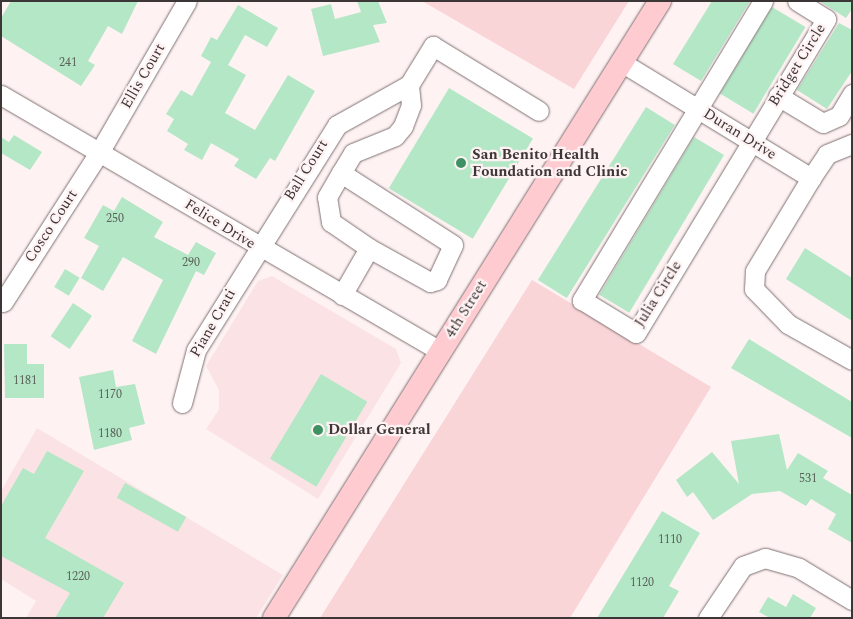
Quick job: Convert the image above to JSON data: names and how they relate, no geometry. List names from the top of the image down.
{
  "streets": {
    "main road": ["4th Street"],
    "street": [
      "Bridget Circle",
      "Ellis Court",
      "Duran Drive",
      "Ball Court",
      "Felice Drive",
      "Cosco Court",
      "Julia Circle",
      "Piane Crati"
    ]
  },
  "crossings": [
    ["Bridget Circle", "Duran Drive"],
    ["Bridget Circle", "Julia Circle"],
    ["Ellis Court", "Felice Drive"],
    ["Ellis Court", "Cosco Court"],
    ["Duran Drive", "Julia Circle"],
    ["Duran Drive", "4th Street"],
    ["Ball Court", "Felice Drive"],
    ["Ball Court", "Piane Crati"],
    ["Felice Drive", "Cosco Court"],
    ["Felice Drive", "4th Street"],
    ["Felice Drive", "Piane Crati"]
  ],
  "places": ["San Benito Health Foundation and Clinic", "Dollar General"],
  "house_numbers": [
    "241",
    "250",
    "290",
    "1181",
    "1170",
    "1180",
    "531",
    "1110",
    "1220",
    "1120"
  ]
}
